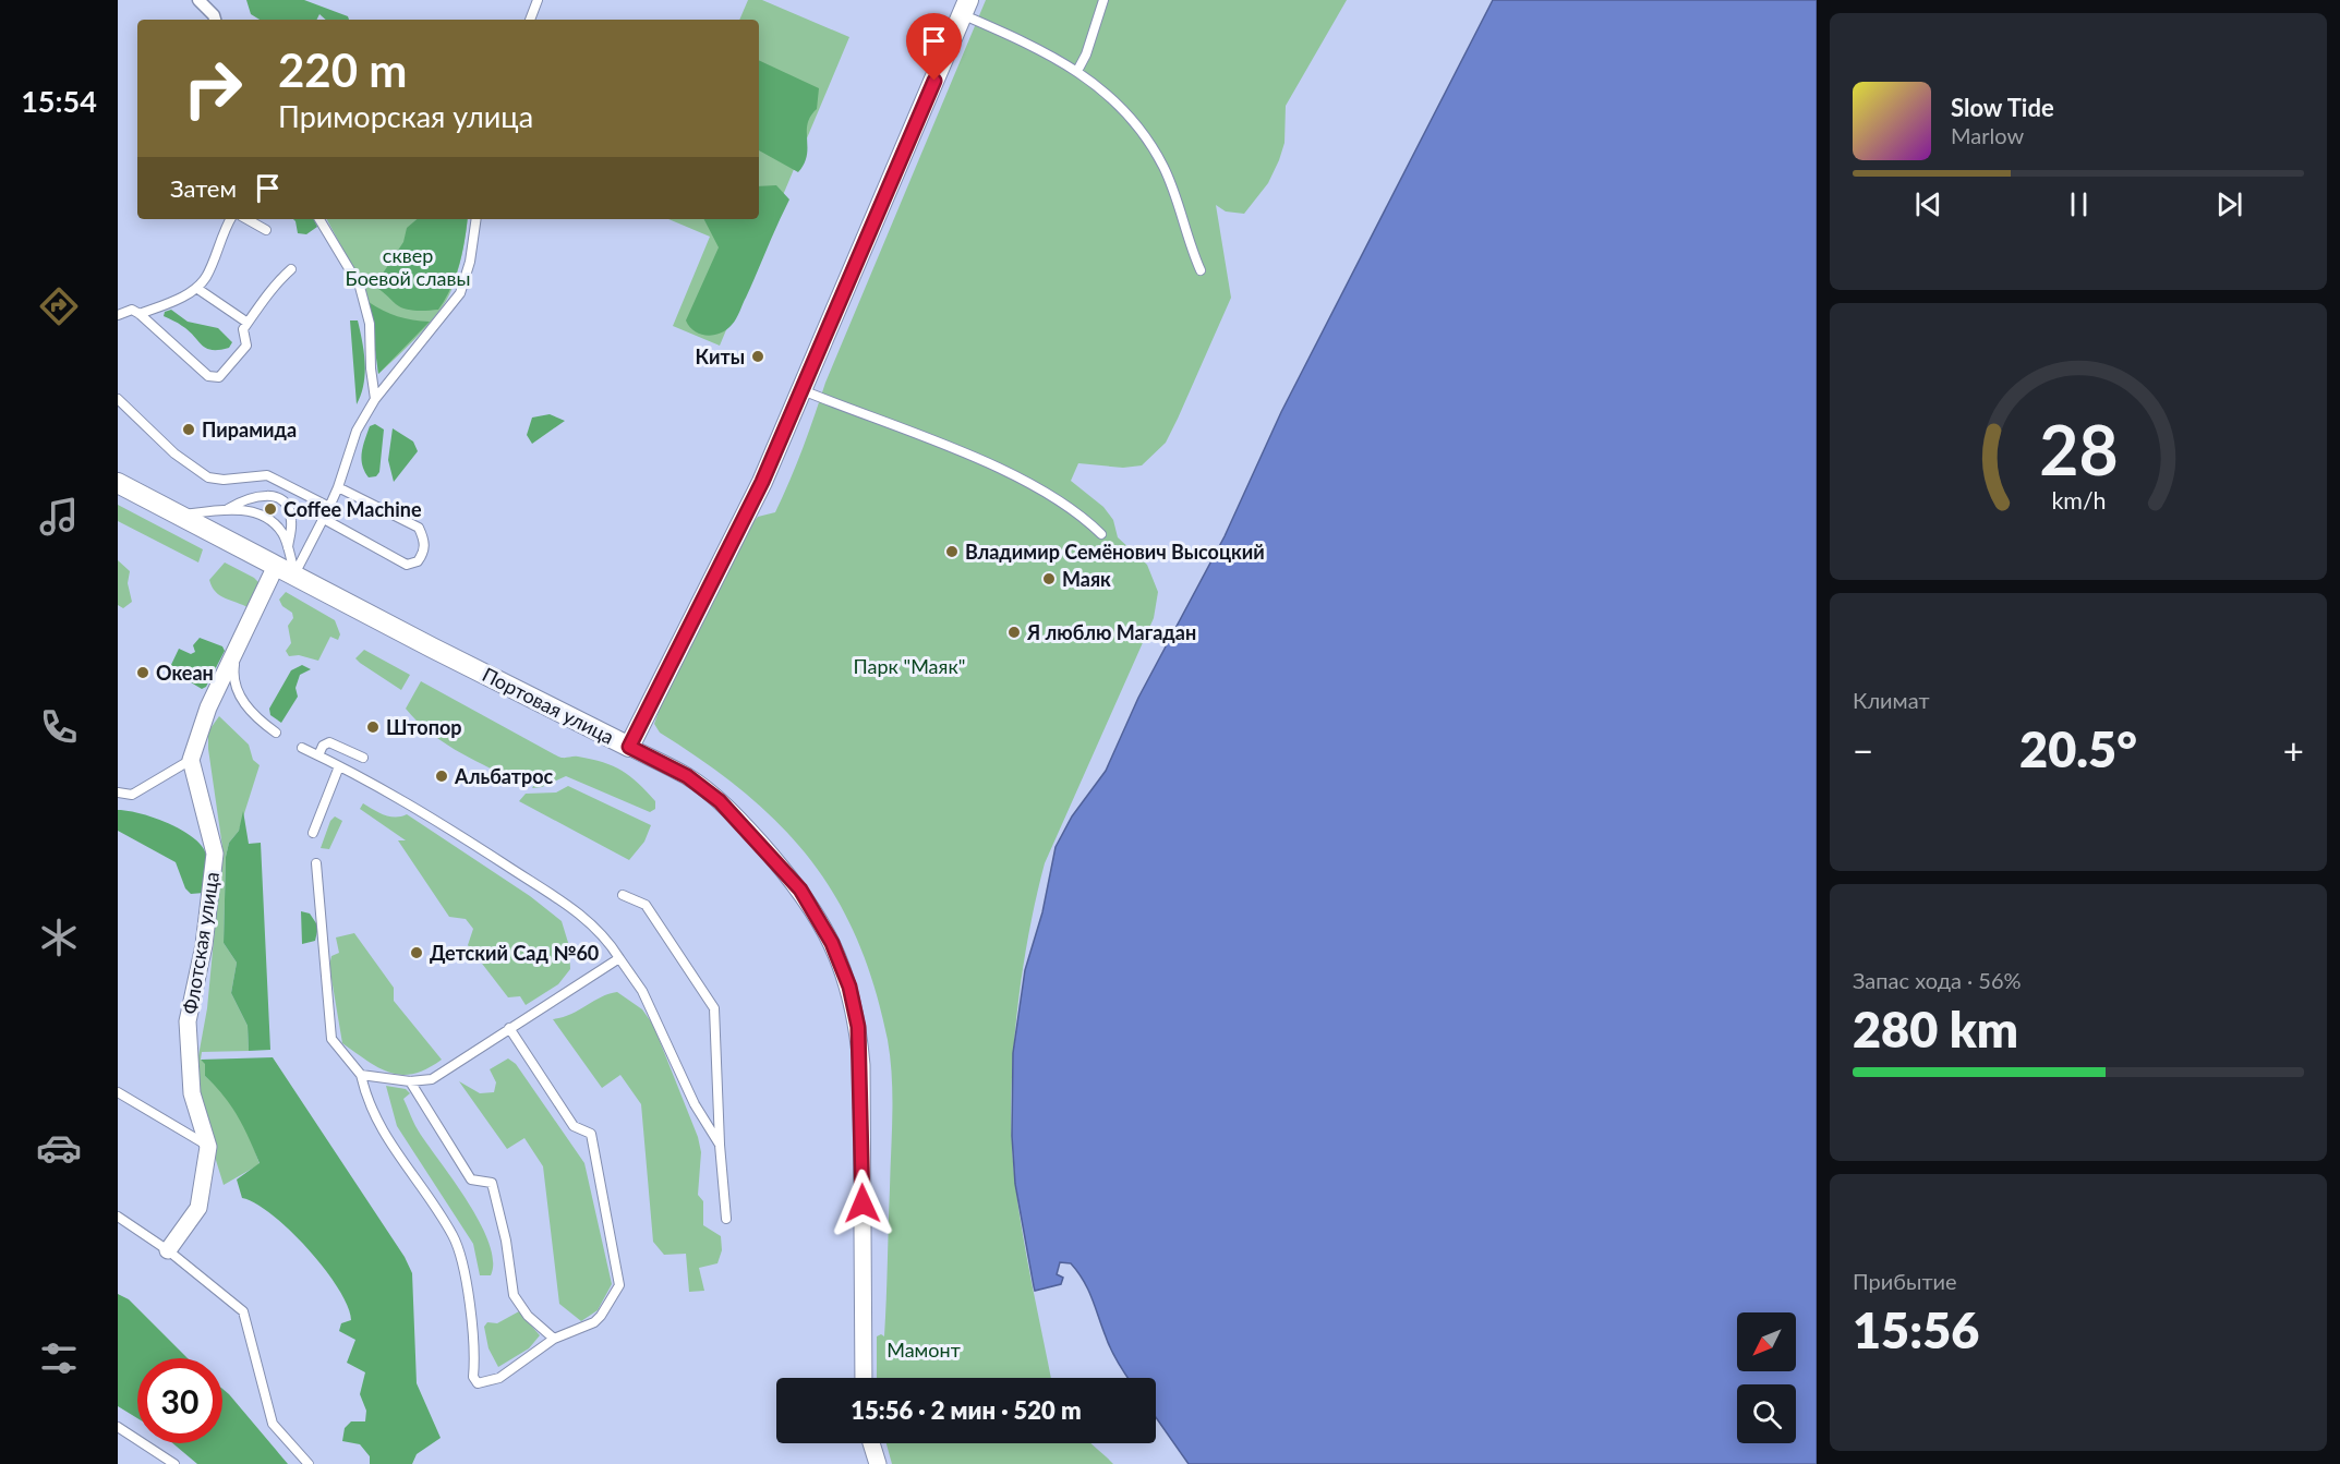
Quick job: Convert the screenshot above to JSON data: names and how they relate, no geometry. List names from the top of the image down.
{
  "streets": {
    "street": ["Портовая улица", "Флотская улица"]
  },
  "parks": ["сквер Боевой славы", "Парк \"Маяк\"", "Мамонт"],
  "places": [
    "Киты",
    "Пирамида",
    "Coffee Machine",
    "Владимир Семёнович Высоцкий",
    "Маяк",
    "Я люблю Магадан",
    "Океан",
    "Штопор",
    "Альбатрос",
    "Детский Сад №60"
  ],
  "north": "bottom left",
  "page": {
    "tabs": "15:54",
    "turn": ["220 m", "Приморская улица"],
    "song": ["Slow Tide", "Marlow"],
    "then": "Затем",
    "tile": [
      "Климат",
      ["Запас хода · 56%", "280 km"],
      ["Прибытие", "15:56"]
    ],
    "heat": ["−", "20.5°", "+"],
    "limit": "30",
    "trip": "15:56 · 2 мин · 520 m",
    "gauge": ["28", "km/h"]
  }
}
